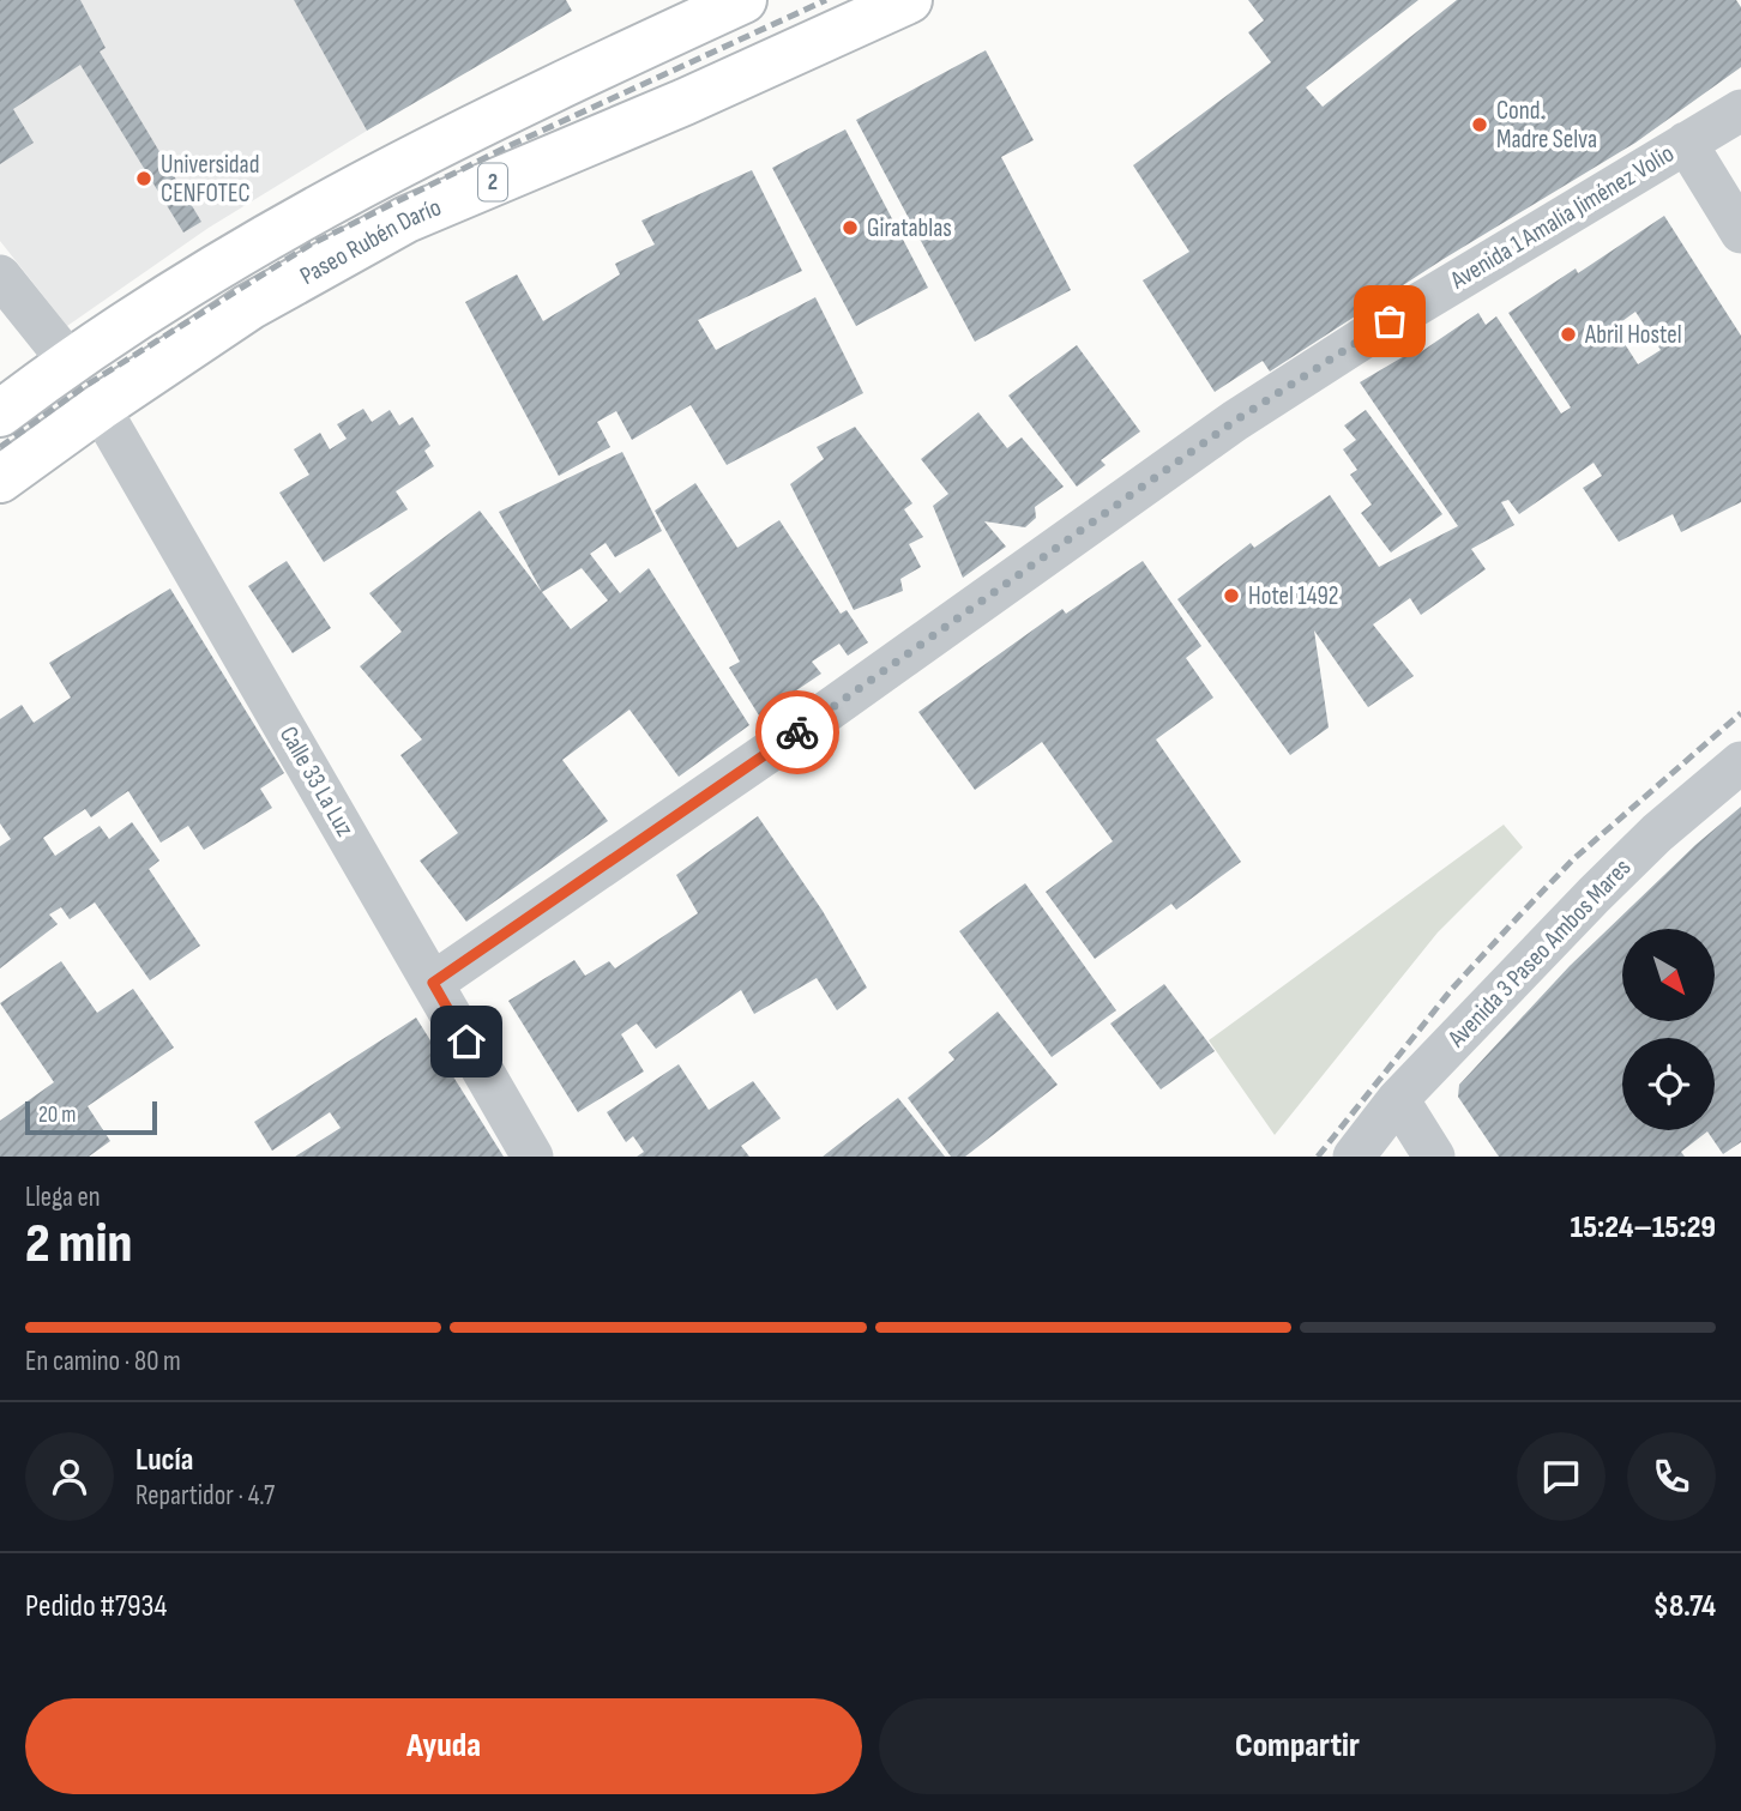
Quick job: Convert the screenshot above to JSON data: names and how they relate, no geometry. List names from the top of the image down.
{
  "streets": {
    "highway": ["2", "Paseo Rubén Darío"],
    "street": ["Avenida 1 Amalia Jiménez Volio", "Calle 33 La Luz", "Avenida 3 Paseo Ambos Mares"]
  },
  "crossings": [
    ["Avenida 1 Amalia Jiménez Volio", "Calle 33 La Luz"],
    ["Paseo Rubén Darío", "Calle 33 La Luz"]
  ],
  "places": [
    "Cond. Madre Selva",
    "Universidad CENFOTEC",
    "Giratablas",
    "Abril Hostel",
    "Hotel 1492"
  ],
  "scale_bar": "20 m",
  "north": "bottom right",
  "page": {
    "scale": "20 m",
    "heading": ["2 min", "Llega en", "15:24–15:29"],
    "panel": [
      "Lucía",
      "Repartidor · 4.7",
      "Pedido #7934",
      "$8.74"
    ],
    "bar": "En camino · 80 m",
    "buttons": ["Ayuda", "Compartir"]
  }
}
